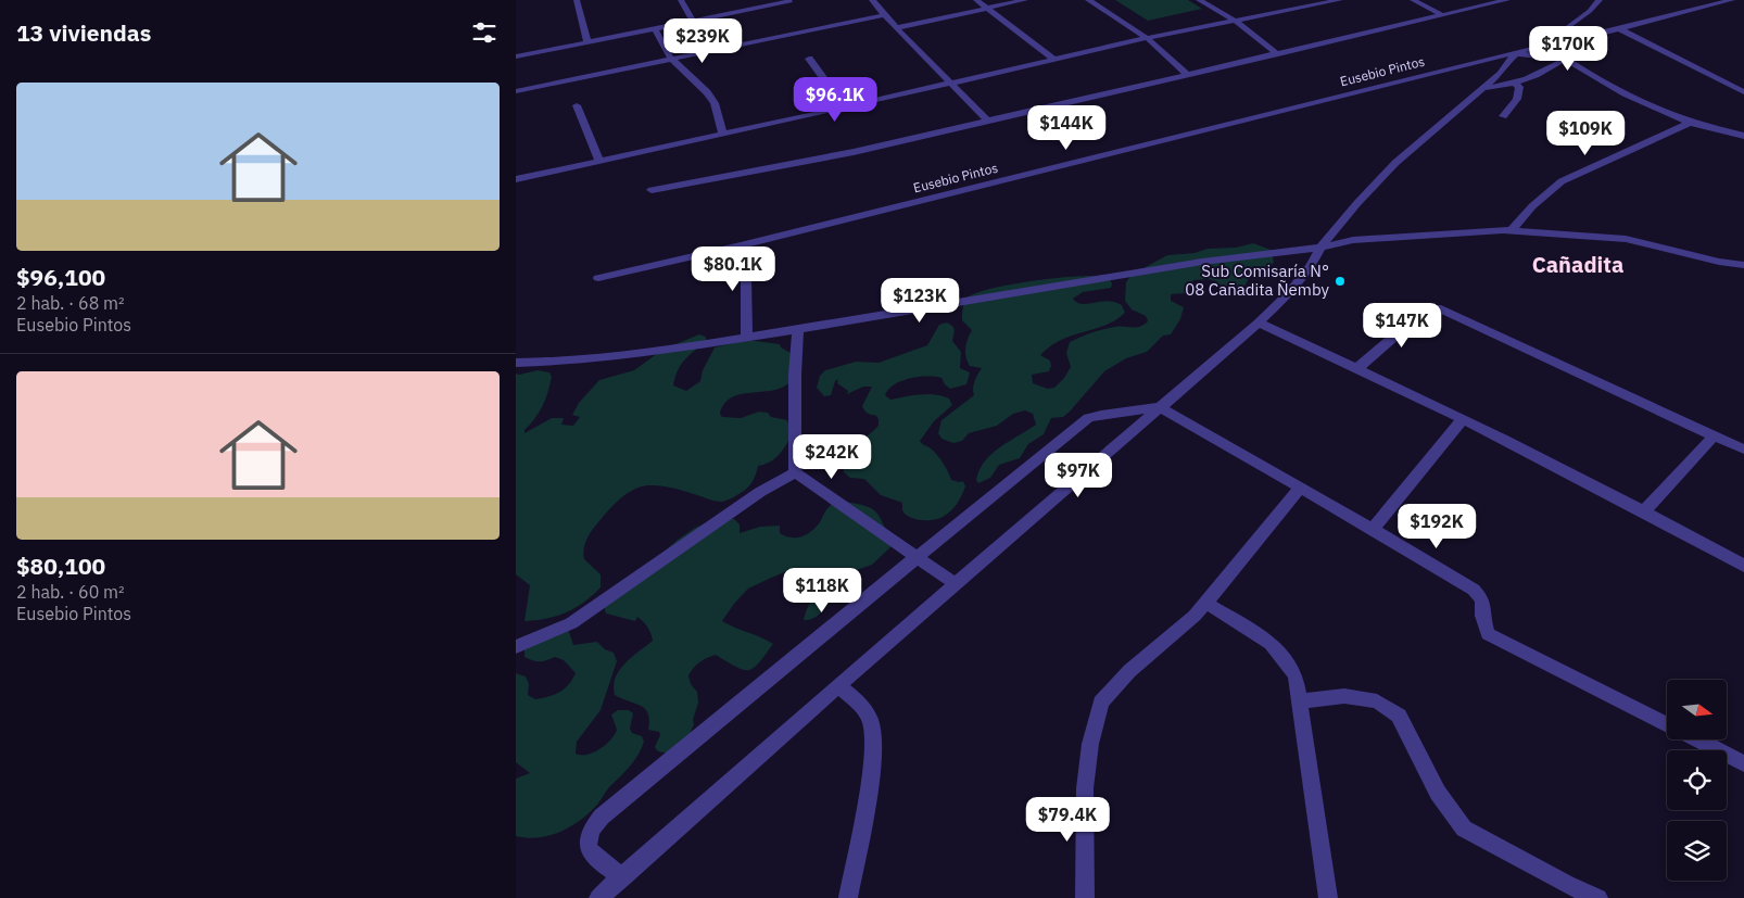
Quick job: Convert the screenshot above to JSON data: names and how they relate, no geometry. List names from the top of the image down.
{
  "streets": {
    "street": ["Eusebio Pintos"]
  },
  "districts": ["Cañadita"],
  "places": ["Sub Comisaría N° 08 Cañadita Ñemby"],
  "north": "right",
  "page": {
    "heading": "13 viviendas",
    "price": [
      "$239K",
      "$170K",
      "$96.1K",
      "$144K",
      "$109K",
      "$80.1K",
      "$123K",
      "$147K",
      "$242K",
      "$97K",
      "$192K",
      "$118K",
      "$79.4K"
    ],
    "list": [
      {
        "name": "$96,100",
        "note": "2 hab. · 68 m² · Eusebio Pintos"
      },
      {
        "name": "$80,100",
        "note": "2 hab. · 60 m² · Eusebio Pintos"
      }
    ]
  }
}
